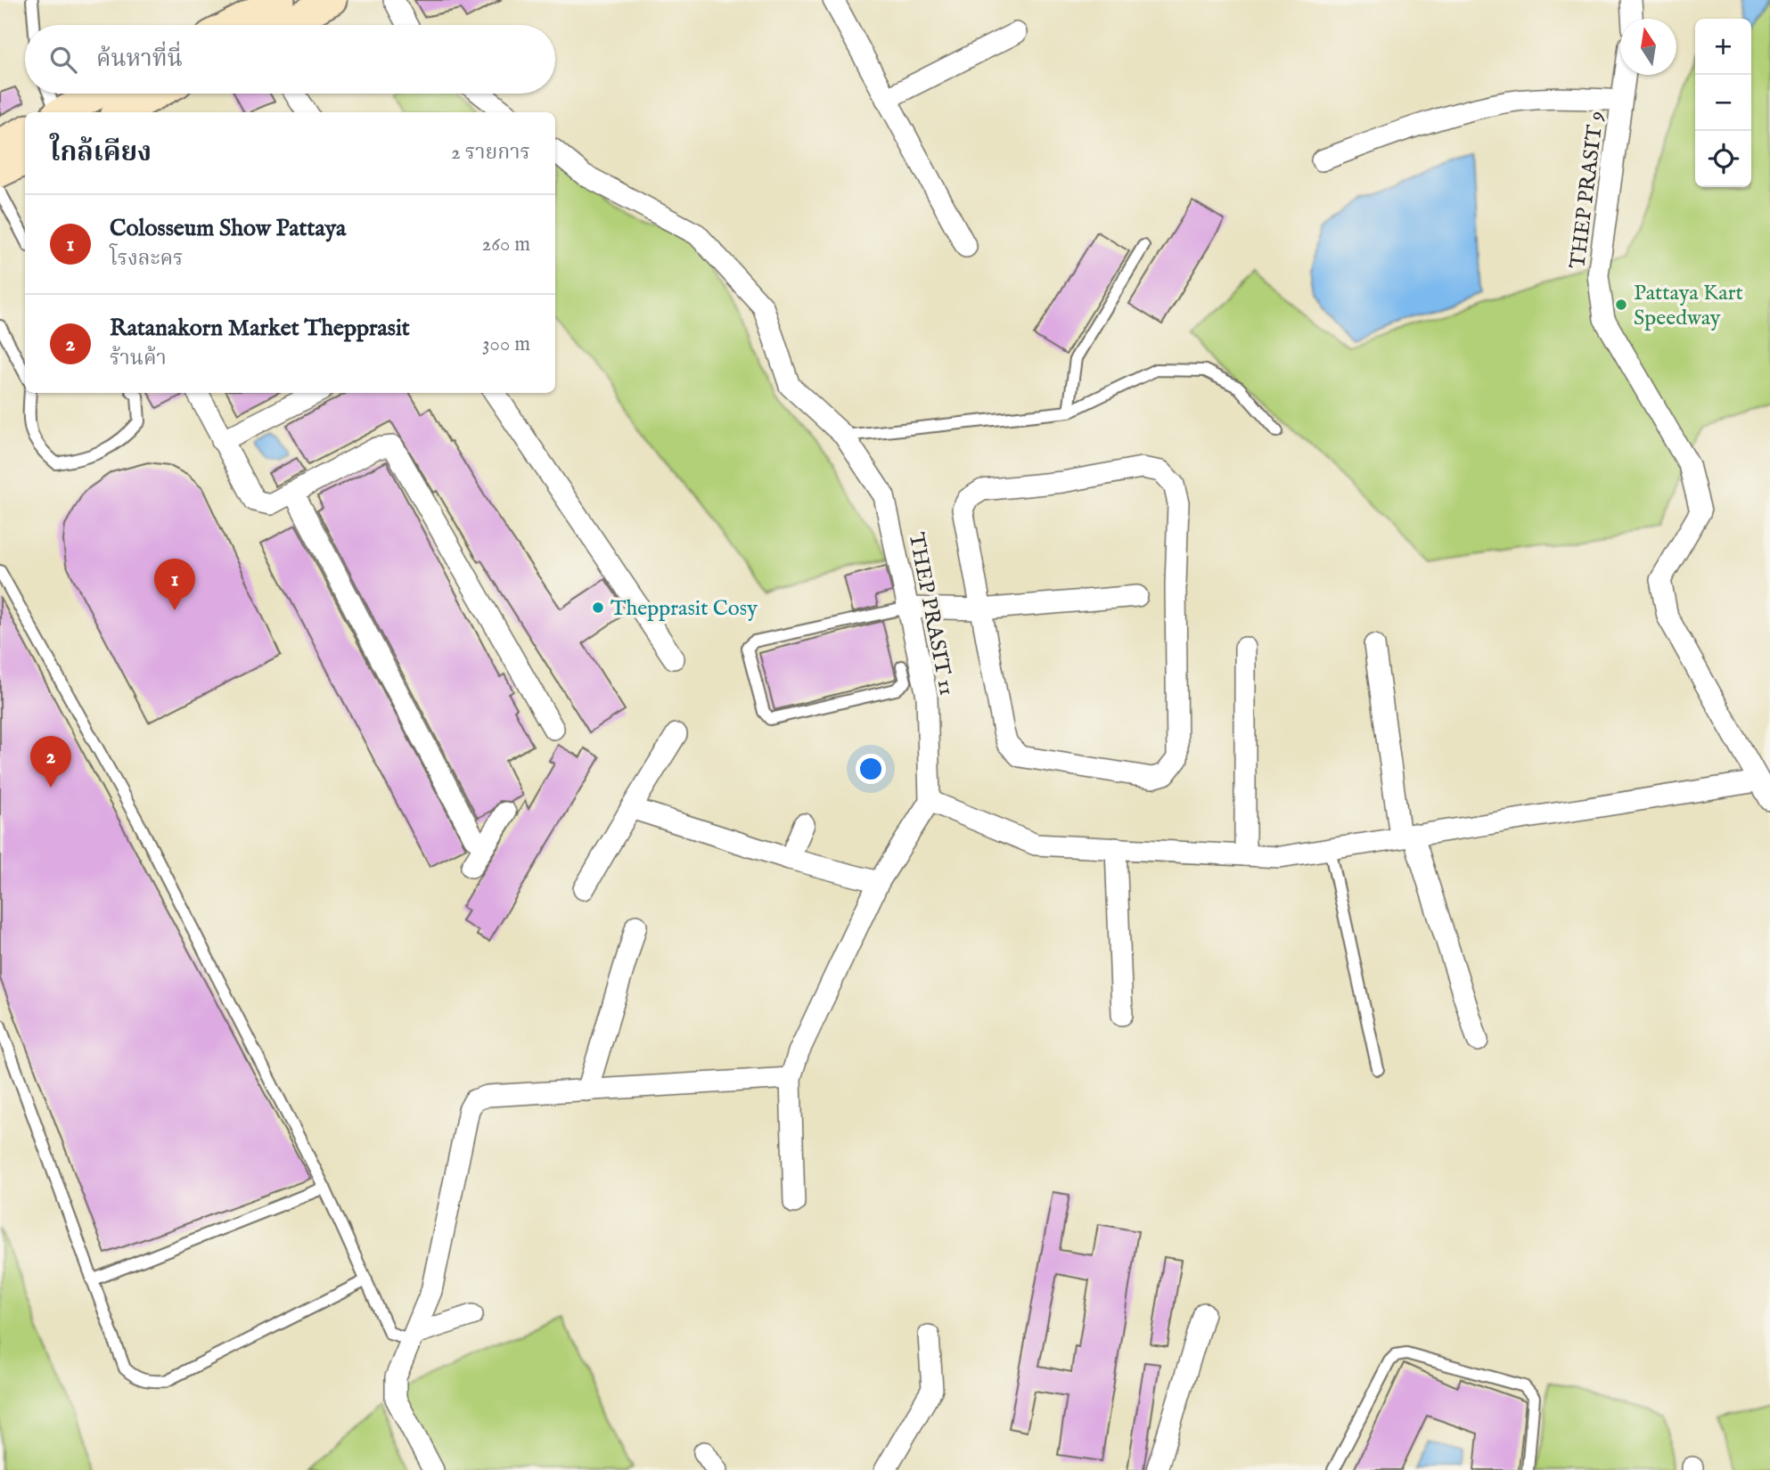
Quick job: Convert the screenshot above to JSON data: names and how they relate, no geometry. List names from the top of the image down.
{
  "streets": {
    "street": ["THEP PRASIT 9", "THEP PRASIT 11"]
  },
  "places": ["Pattaya Kart Speedway", "Thepprasit Cosy"],
  "north": "top",
  "page": {
    "map_buttons": ["+", "−"],
    "search": "ค้นหาที่นี่",
    "heading": ["ใกล้เคียง", "2 รายการ"],
    "list": [
      {
        "mark": "1",
        "name": "Colosseum Show Pattaya",
        "note": "โรงละคร",
        "value": "260 m"
      },
      {
        "mark": "2",
        "name": "Ratanakorn Market Thepprasit",
        "note": "ร้านค้า",
        "value": "300 m"
      }
    ],
    "pins": ["1", "2"]
  }
}
